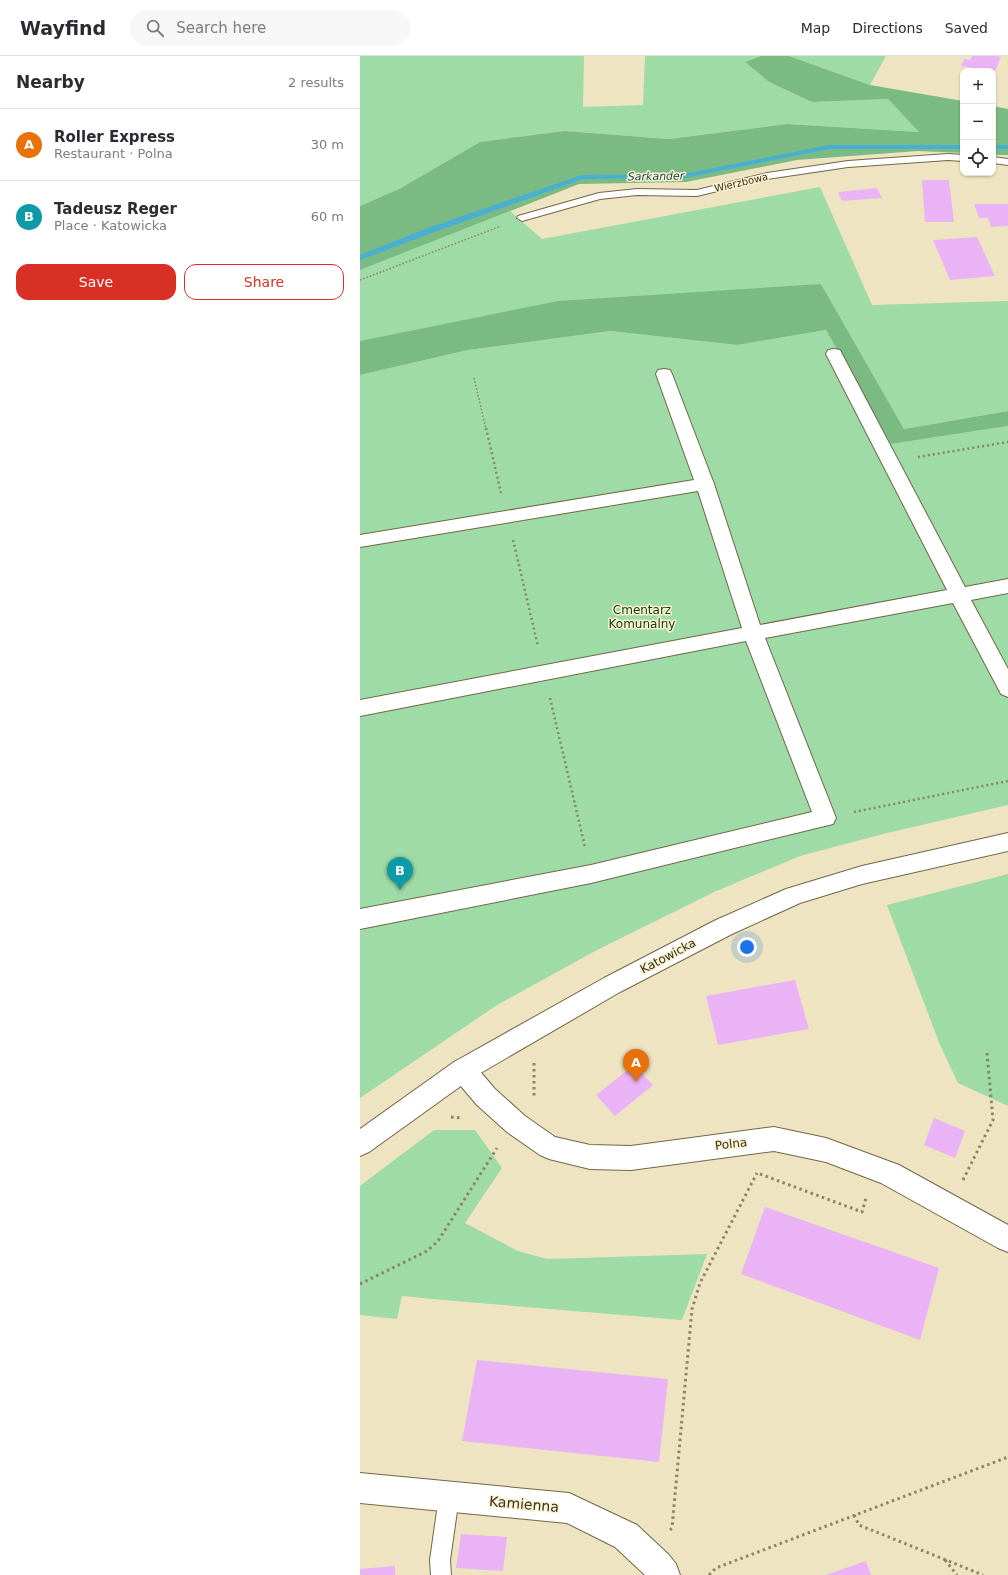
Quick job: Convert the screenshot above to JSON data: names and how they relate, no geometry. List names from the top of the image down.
{
  "streets": {
    "street": ["Katowicka", "Polna", "Kamienna"],
    "lane": ["Wierzbowa"]
  },
  "crossings": [
    ["Katowicka", "Polna"]
  ],
  "water": ["Sarkander"],
  "parks": ["Cmentarz Komunalny"],
  "page": {
    "header": "Wayfind",
    "search": "Search here",
    "nav": ["Map", "Directions", "Saved"],
    "heading": ["Nearby", "2 results"],
    "map_buttons": ["+", "−"],
    "list": [
      {
        "mark": "A",
        "name": "Roller Express",
        "note": "Restaurant · Polna",
        "value": "30 m"
      },
      {
        "mark": "B",
        "name": "Tadeusz Reger",
        "note": "Place · Katowicka",
        "value": "60 m"
      }
    ],
    "buttons": ["Save", "Share"],
    "pins": ["B", "A"]
  }
}
